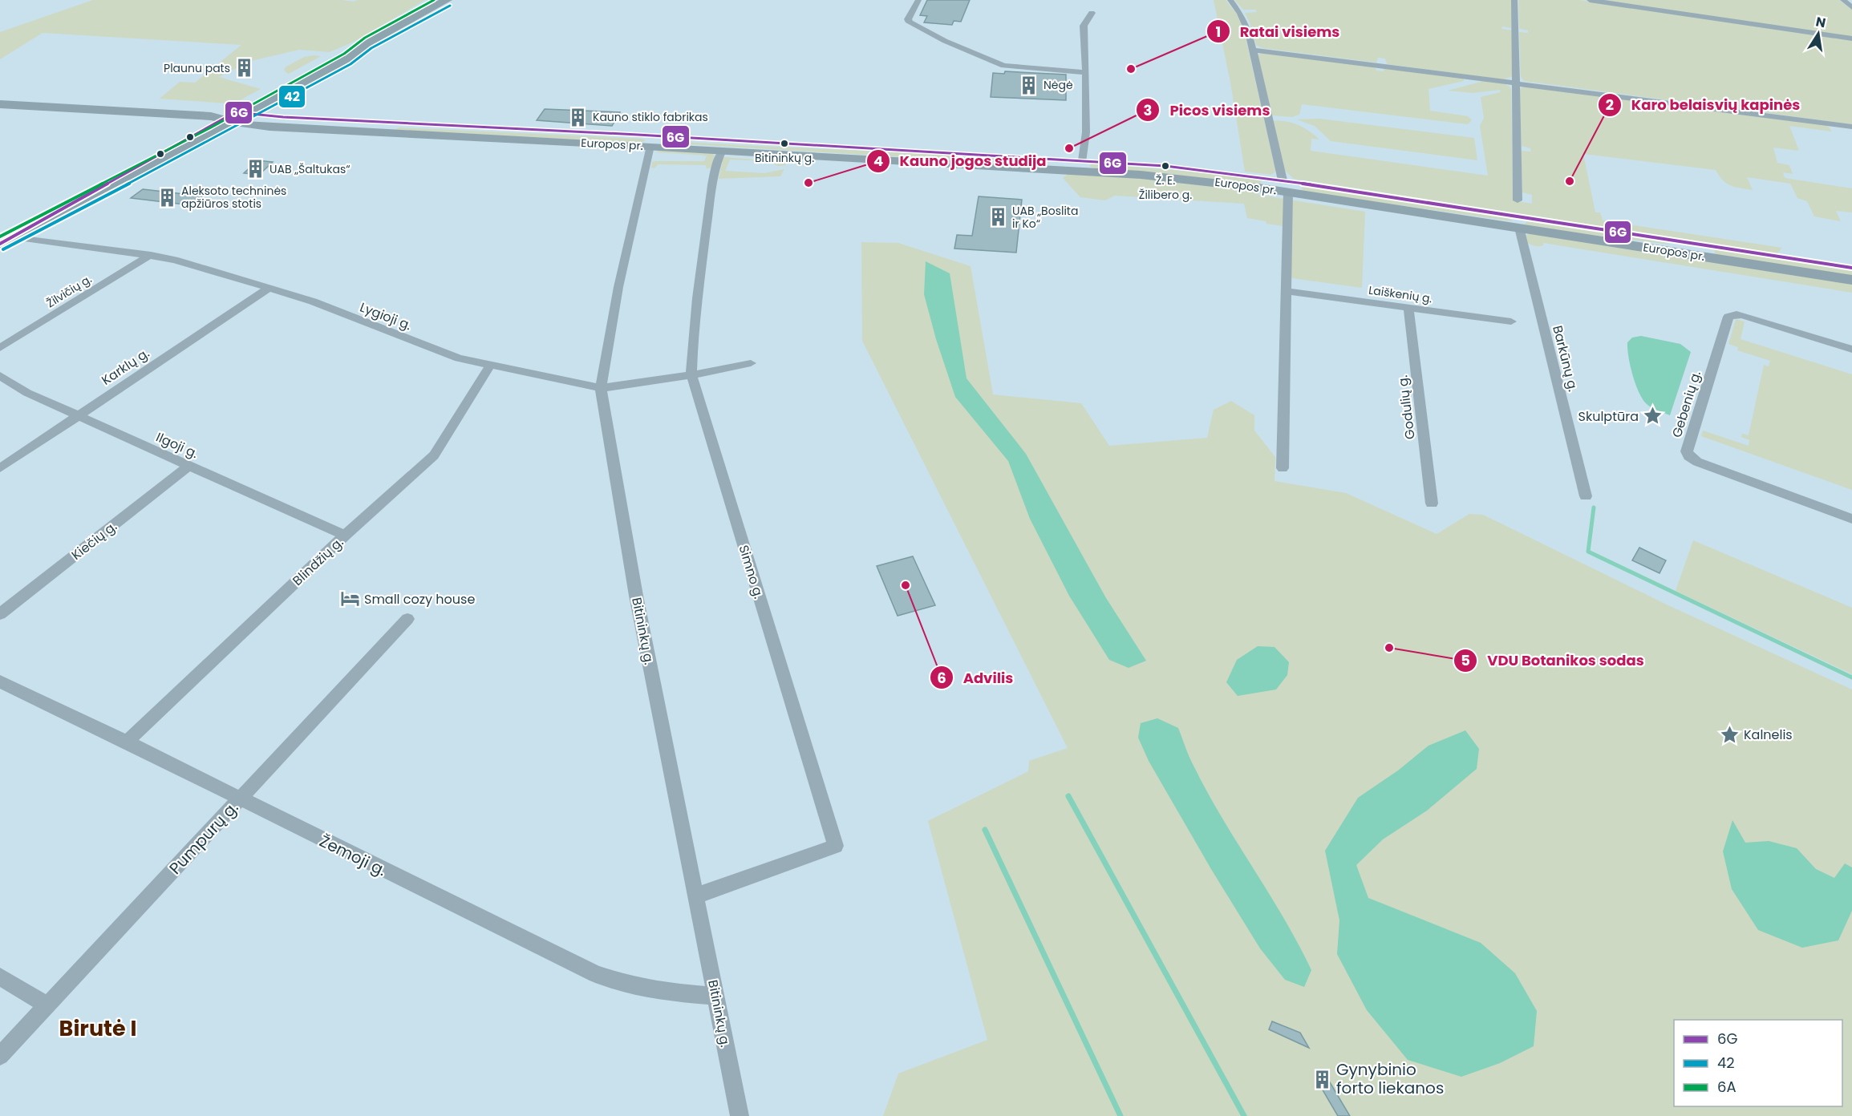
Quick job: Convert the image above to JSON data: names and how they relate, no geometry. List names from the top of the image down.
{
  "streets": {
    "main road": ["Europos pr."],
    "street": [
      "Žilvičių g.",
      "Laiškenių g.",
      "Lygioji g.",
      "Barkūnų g.",
      "Karklų g.",
      "Gebenių g.",
      "Godulių g.",
      "Ilgoji g.",
      "Kiečių g.",
      "Blindžių g.",
      "Simno g.",
      "Bitininkų g.",
      "Pumpurų g.",
      "Žemoji g."
    ]
  },
  "crossings": [
    ["Europos pr.", "Barkūnų g."],
    ["Europos pr.", "Simno g."],
    ["Europos pr.", "Bitininkų g."],
    ["Žilvičių g.", "Lygioji g."],
    ["Laiškenių g.", "Godulių g."],
    ["Lygioji g.", "Karklų g."],
    ["Lygioji g.", "Blindžių g."],
    ["Lygioji g.", "Simno g."],
    ["Lygioji g.", "Bitininkų g."],
    ["Karklų g.", "Ilgoji g."],
    ["Ilgoji g.", "Kiečių g."],
    ["Ilgoji g.", "Blindžių g."],
    ["Blindžių g.", "Žemoji g."],
    ["Simno g.", "Bitininkų g."],
    ["Bitininkų g.", "Žemoji g."],
    ["Pumpurų g.", "Žemoji g."]
  ],
  "districts": ["Birutė I"],
  "places": {
    "building": [
      "Plaunu pats",
      "Nėgė",
      "Kauno stiklo fabrikas",
      "UAB „Šaltukas“",
      "Aleksoto techninės apžiūros stotis",
      "UAB „Boslita ir Ko“",
      "Gynybinio forto liekanos"
    ],
    "other": [
      "Ratai visiems",
      "Bitininkų g.",
      "Picos visiems",
      "Ž. E. Žilibero g.",
      "Karo belaisvių kapinės",
      "Kauno jogos studija",
      "Advilis",
      "VDU Botanikos sodas"
    ],
    "place": ["Skulptūra", "Kalnelis"],
    "hotel": ["Small cozy house"]
  },
  "lines": ["transit line 6A", "transit line 42", "transit line 6G"],
  "legend": ["6G", "42", "6A"],
  "north": "top"
}
